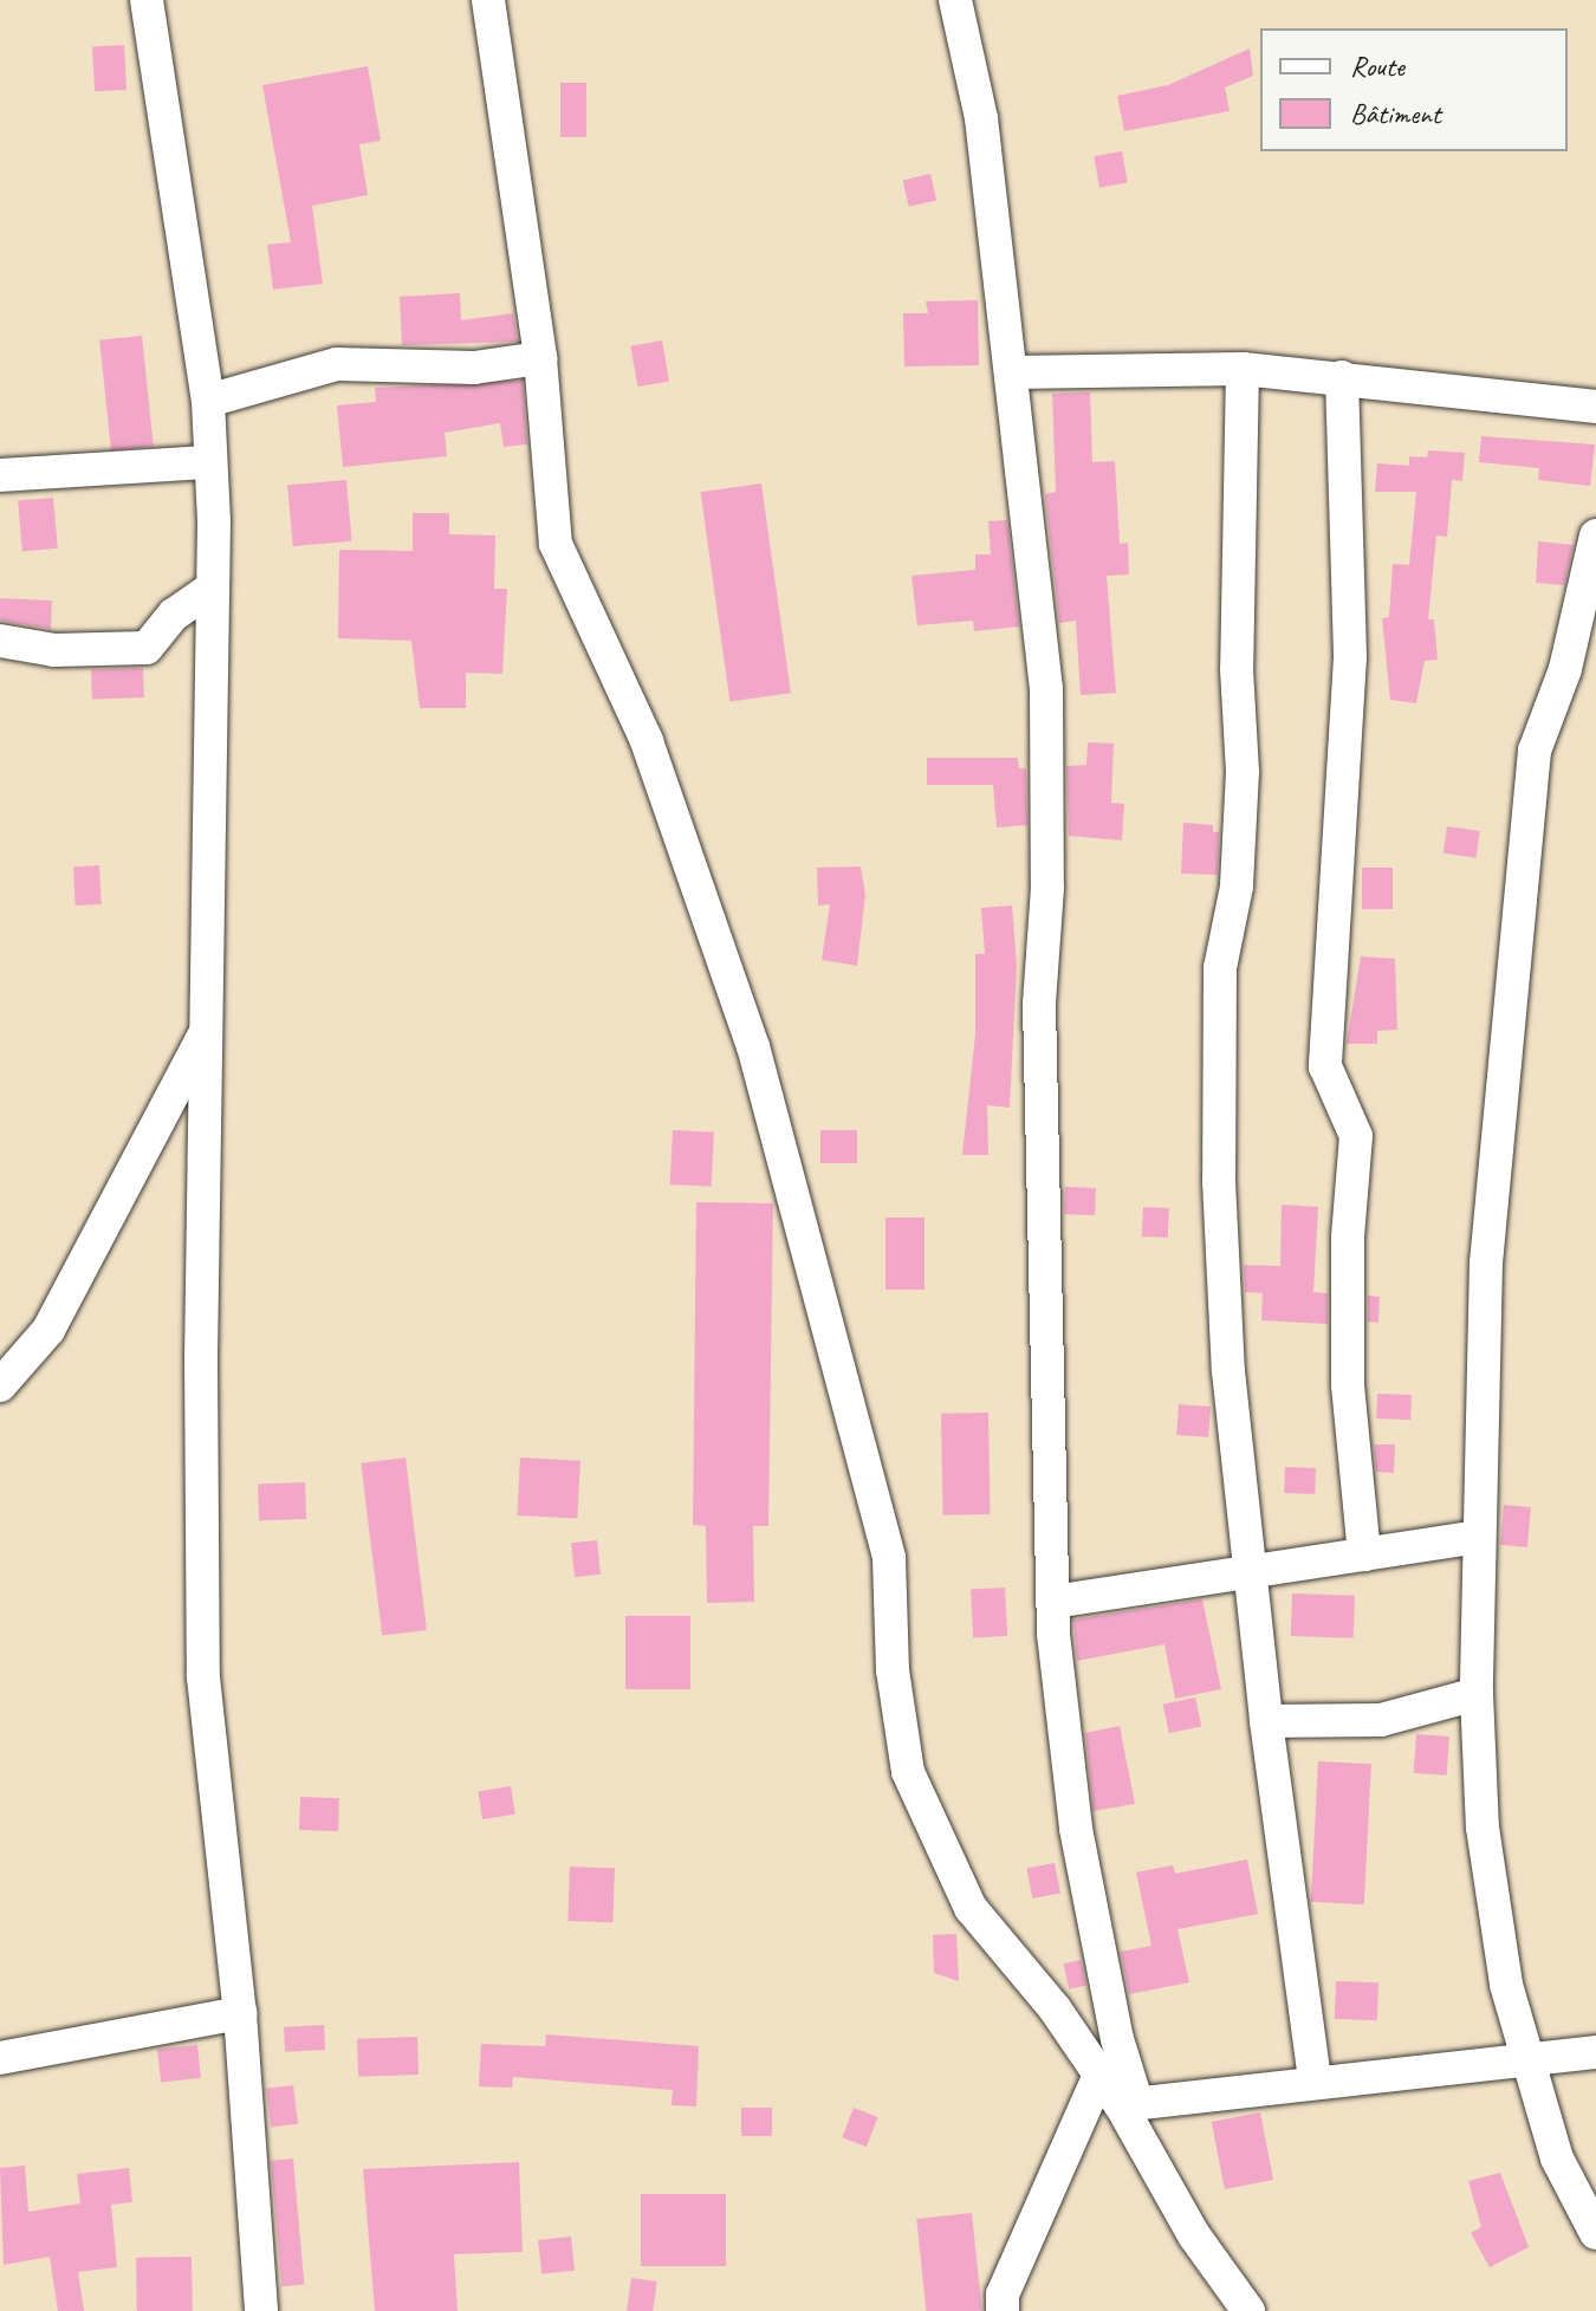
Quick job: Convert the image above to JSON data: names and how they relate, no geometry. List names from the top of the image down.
{
  "legend": ["Route", "Bâtiment"]
}
